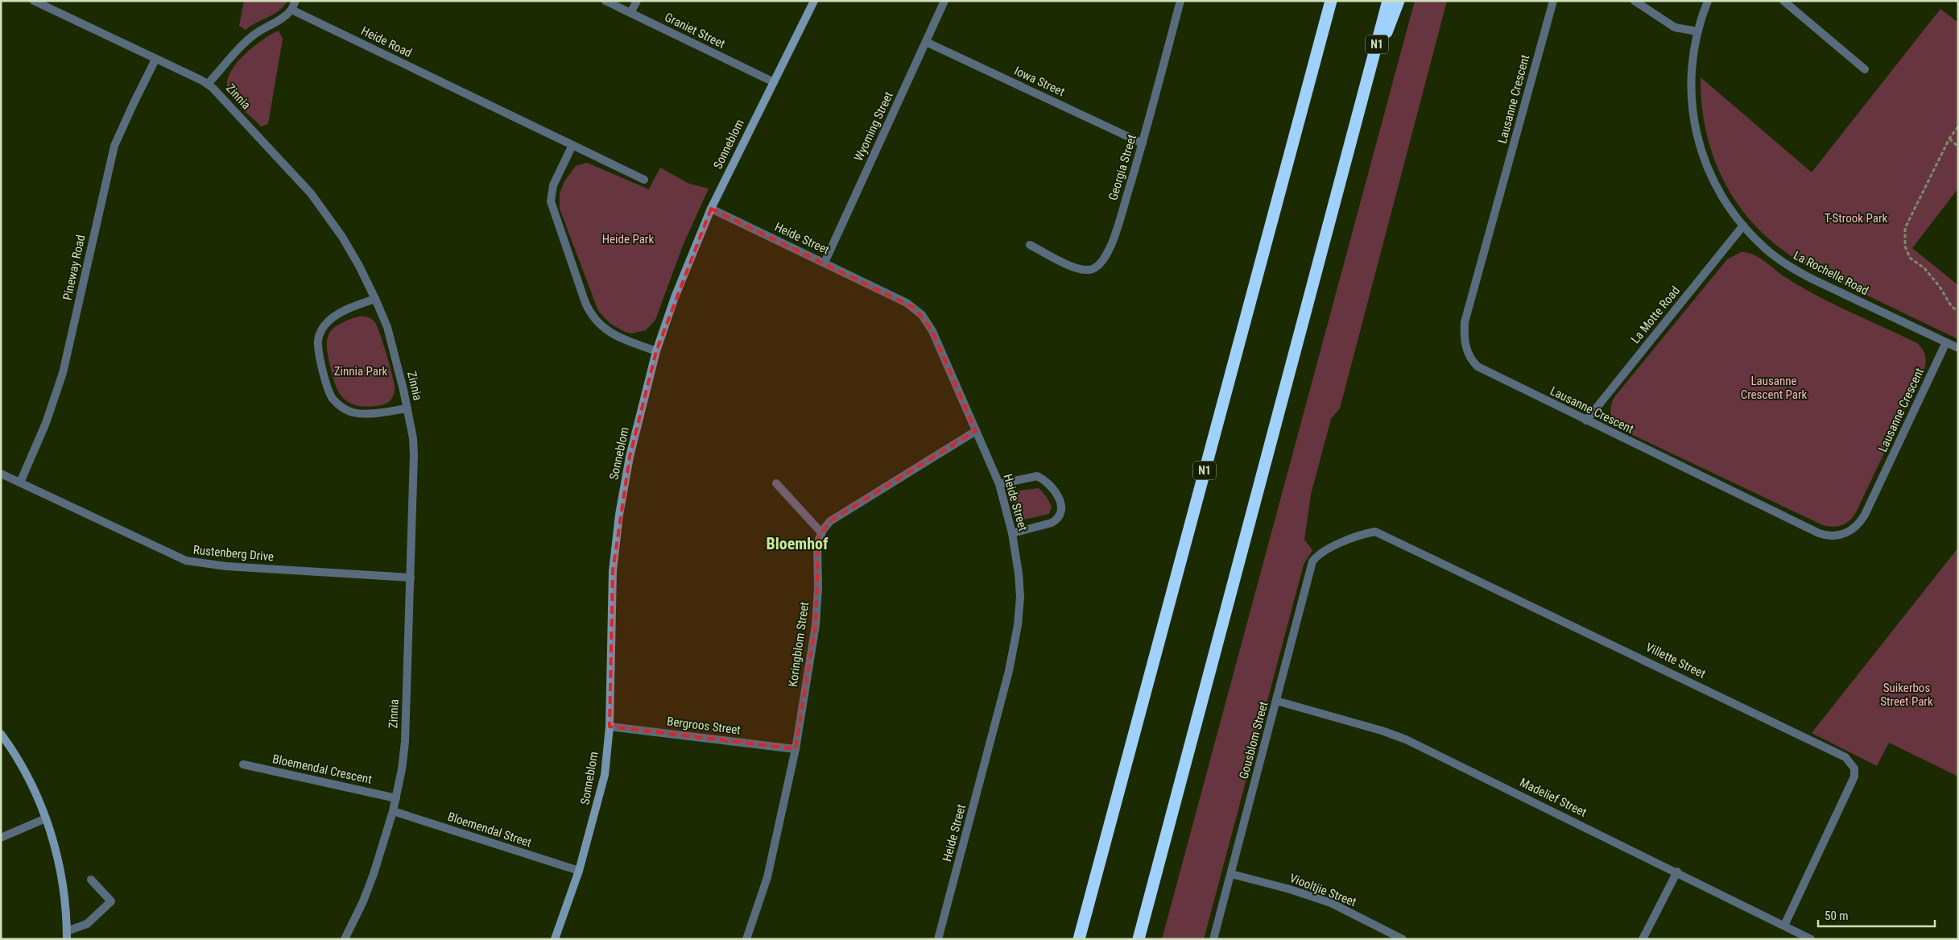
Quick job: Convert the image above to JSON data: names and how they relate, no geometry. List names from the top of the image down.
{
  "streets": {
    "highway": ["N1"],
    "street": [
      "Graniet Street",
      "Heide Road",
      "Iowa Street",
      "Zinnia",
      "Lausanne Crescent",
      "Wyoming Street",
      "Sonneblom",
      "Georgia Street",
      "Heide Street",
      "Pineway Road",
      "La Rochelle Road",
      "La Motte Road",
      "Rustenberg Drive",
      "Koringblom Street",
      "Villette Street",
      "Bergroos Street",
      "Gousblom Street",
      "Bloemendal Crescent",
      "Madelief Street",
      "Bloemendal Street",
      "Viooltjie Street"
    ]
  },
  "crossings": [
    ["Graniet Street", "Sonneblom"],
    ["Iowa Street", "Wyoming Street"],
    ["Iowa Street", "Georgia Street"],
    ["Zinnia", "Pineway Road"],
    ["Zinnia", "Rustenberg Drive"],
    ["Zinnia", "Bloemendal Crescent"],
    ["Zinnia", "Bloemendal Street"],
    ["Lausanne Crescent", "La Rochelle Road"],
    ["Lausanne Crescent", "La Motte Road"],
    ["Wyoming Street", "Heide Street"],
    ["Sonneblom", "Heide Street"],
    ["Sonneblom", "Bergroos Street"],
    ["Sonneblom", "Bloemendal Street"],
    ["Pineway Road", "Rustenberg Drive"],
    ["La Rochelle Road", "La Motte Road"],
    ["Koringblom Street", "Bergroos Street"],
    ["Villette Street", "Gousblom Street"],
    ["Villette Street", "Madelief Street"],
    ["Gousblom Street", "Madelief Street"],
    ["Gousblom Street", "Viooltjie Street"]
  ],
  "districts": ["Bloemhof"],
  "parks": [
    "T-Strook Park",
    "Heide Park",
    "Zinnia Park",
    "Lausanne Crescent Park",
    "Suikerbos Street Park"
  ],
  "scale_bar": "50 m"
}
